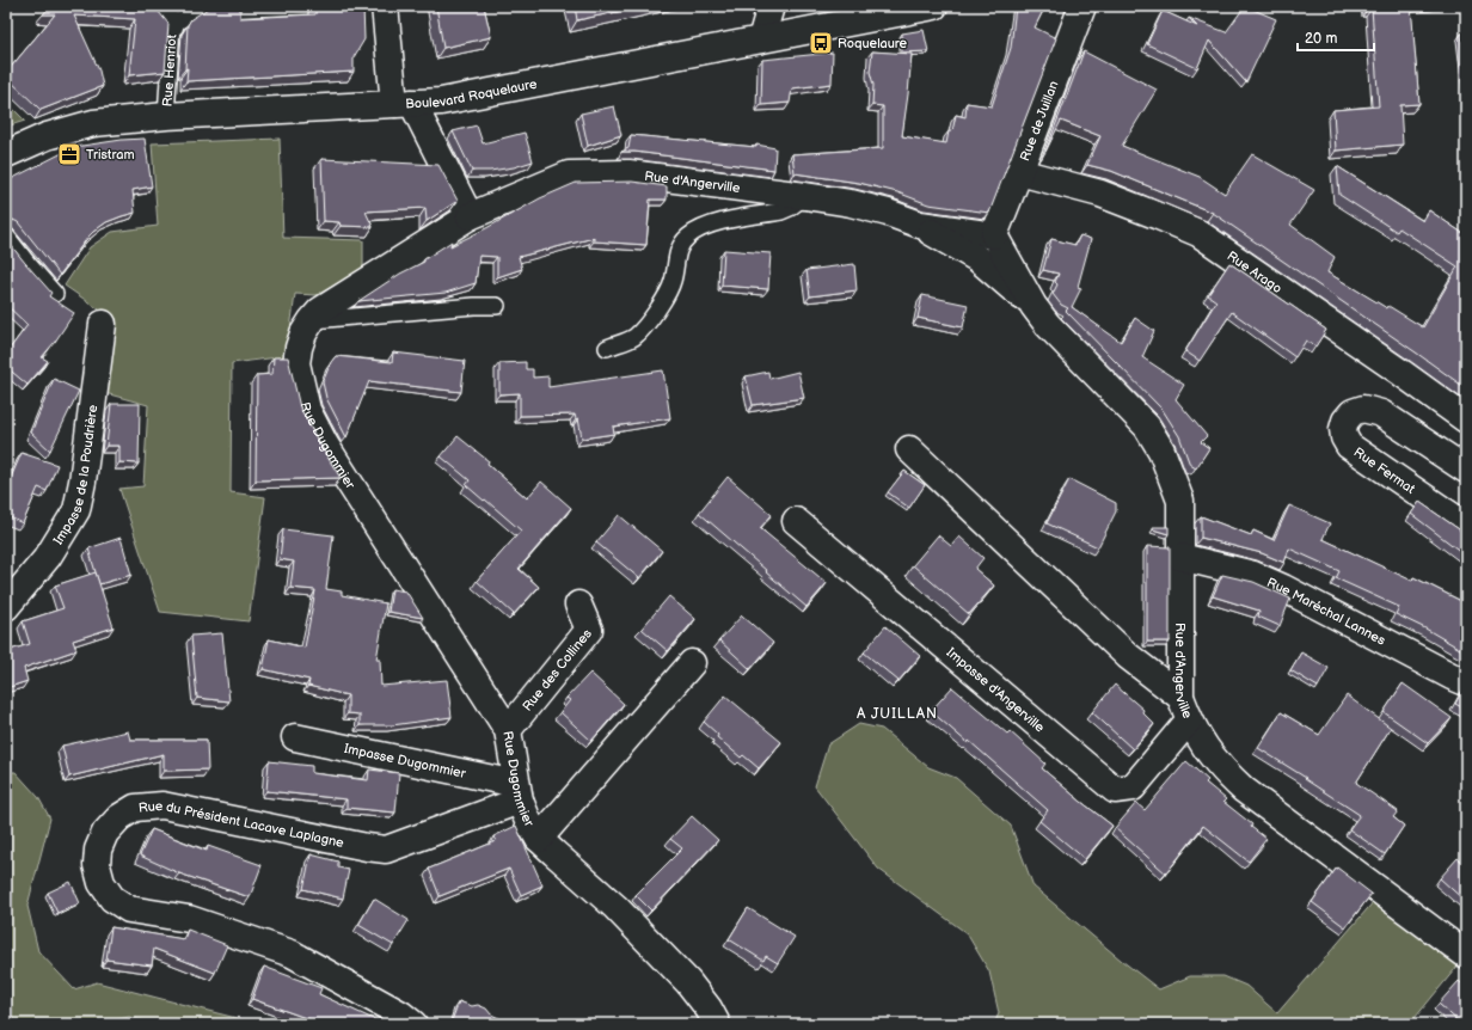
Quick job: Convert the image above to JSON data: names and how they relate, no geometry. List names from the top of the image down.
{
  "streets": {
    "street": [
      "Rue Henriot",
      "Boulevard Roquelaure",
      "Rue de Juillan",
      "Rue d'Angerville",
      "Rue Arago",
      "Rue Dugommier",
      "Rue Fermat",
      "Impasse de la Poudrière",
      "Rue Maréchal Lannes",
      "Rue des Collines",
      "Impasse d'Angerville",
      "Impasse Dugommier",
      "Rue du Président Lacave Laplagne"
    ]
  },
  "crossings": [
    ["Rue Henriot", "Boulevard Roquelaure"],
    ["Rue de Juillan", "Rue d'Angerville"],
    ["Rue de Juillan", "Rue Arago"],
    ["Rue d'Angerville", "Rue Dugommier"],
    ["Rue d'Angerville", "Rue Maréchal Lannes"],
    ["Rue d'Angerville", "Impasse d'Angerville"],
    ["Rue Dugommier", "Rue des Collines"],
    ["Rue Dugommier", "Impasse Dugommier"],
    ["Rue Dugommier", "Rue du Président Lacave Laplagne"],
    ["Impasse Dugommier", "Rue du Président Lacave Laplagne"]
  ],
  "districts": ["A JUILLAN"],
  "places": {
    "bus stop": ["Roquelaure"],
    "office": ["Tristram"]
  },
  "scale_bar": "20 m"
}
